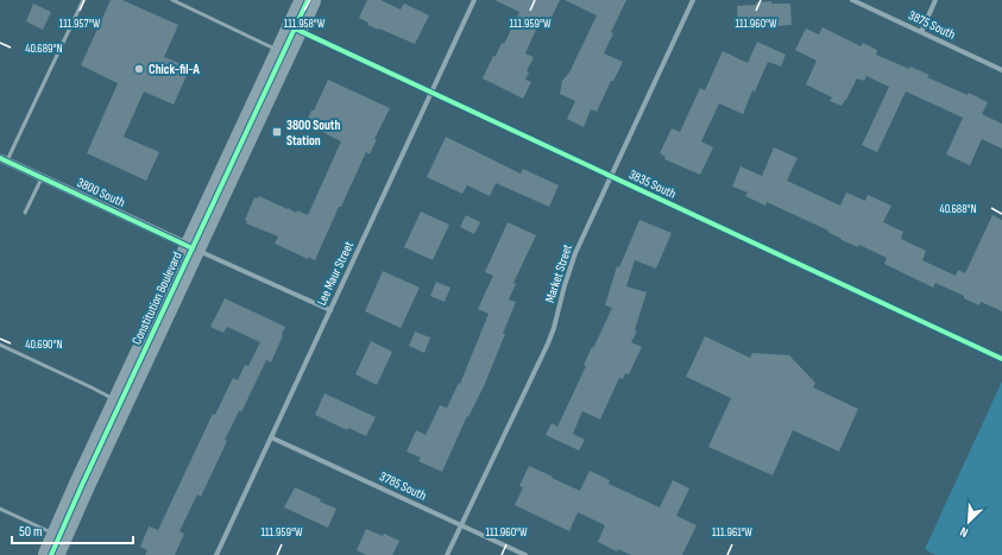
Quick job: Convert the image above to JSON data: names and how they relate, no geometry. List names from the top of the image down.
{
  "streets": {
    "main road": ["Constitution Boulevard"],
    "street": [
      "3875 South",
      "3835 South",
      "3800 South",
      "Lee Maur Street",
      "Market Street",
      "3785 South"
    ]
  },
  "crossings": [
    ["3835 South", "Lee Maur Street"],
    ["3835 South", "Market Street"],
    ["3835 South", "Constitution Boulevard"],
    ["3800 South", "Lee Maur Street"],
    ["3800 South", "Constitution Boulevard"],
    ["Lee Maur Street", "3785 South"],
    ["Market Street", "3785 South"]
  ],
  "places": {
    "other": ["Chick-fil-A"],
    "transit": ["3800 South Station"]
  },
  "scale_bar": "50 m",
  "north": "bottom left",
  "coordinates": [
    "111.957°W",
    "111.958°W",
    "111.959°W",
    "111.960°W",
    "40.689°N",
    "40.688°N",
    "40.690°N",
    "111.961°W"
  ]
}
